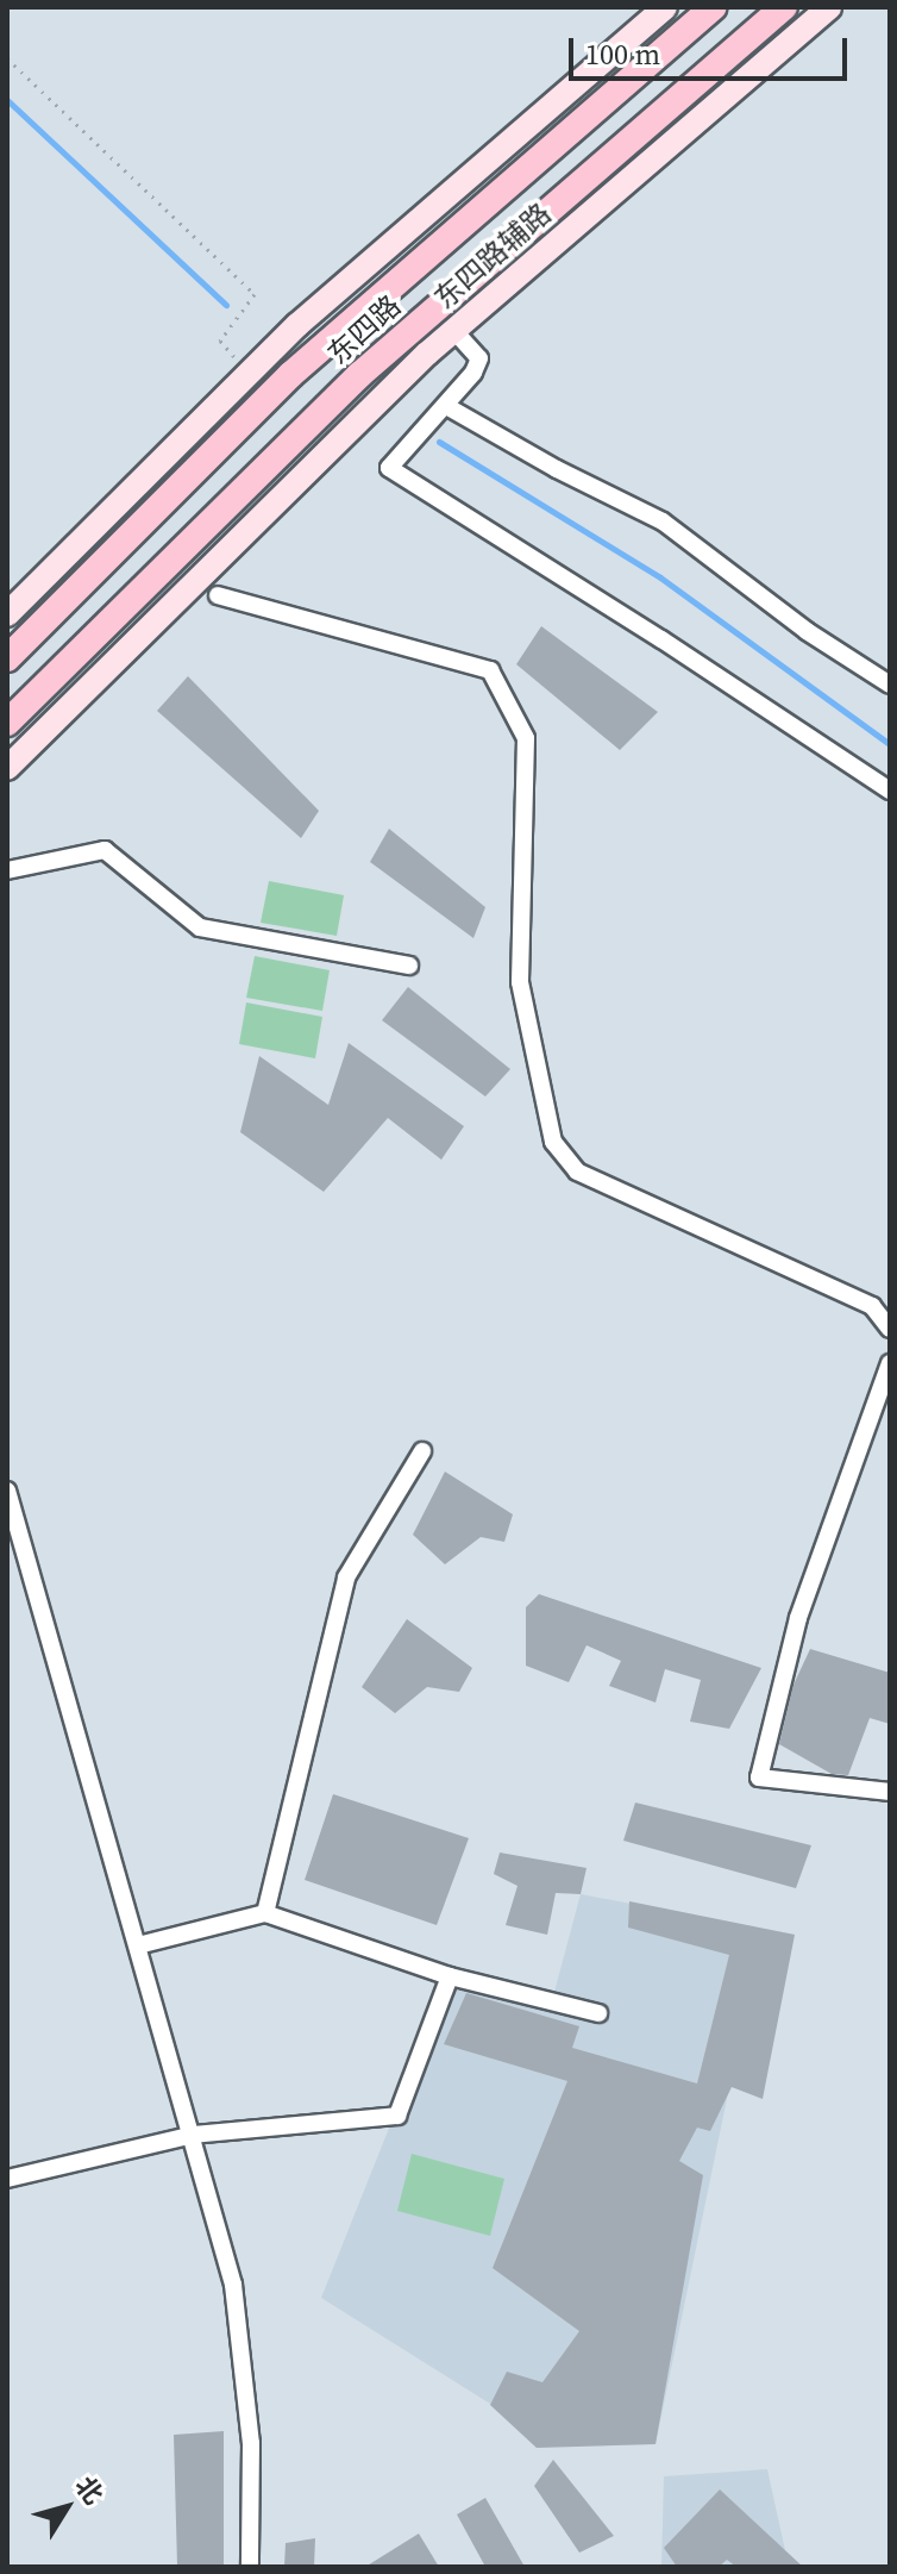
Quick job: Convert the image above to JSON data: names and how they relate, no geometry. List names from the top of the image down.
{
  "streets": {
    "main road": ["东四路辅路", "东四路"]
  },
  "scale_bar": "100 m",
  "north": "top right"
}
